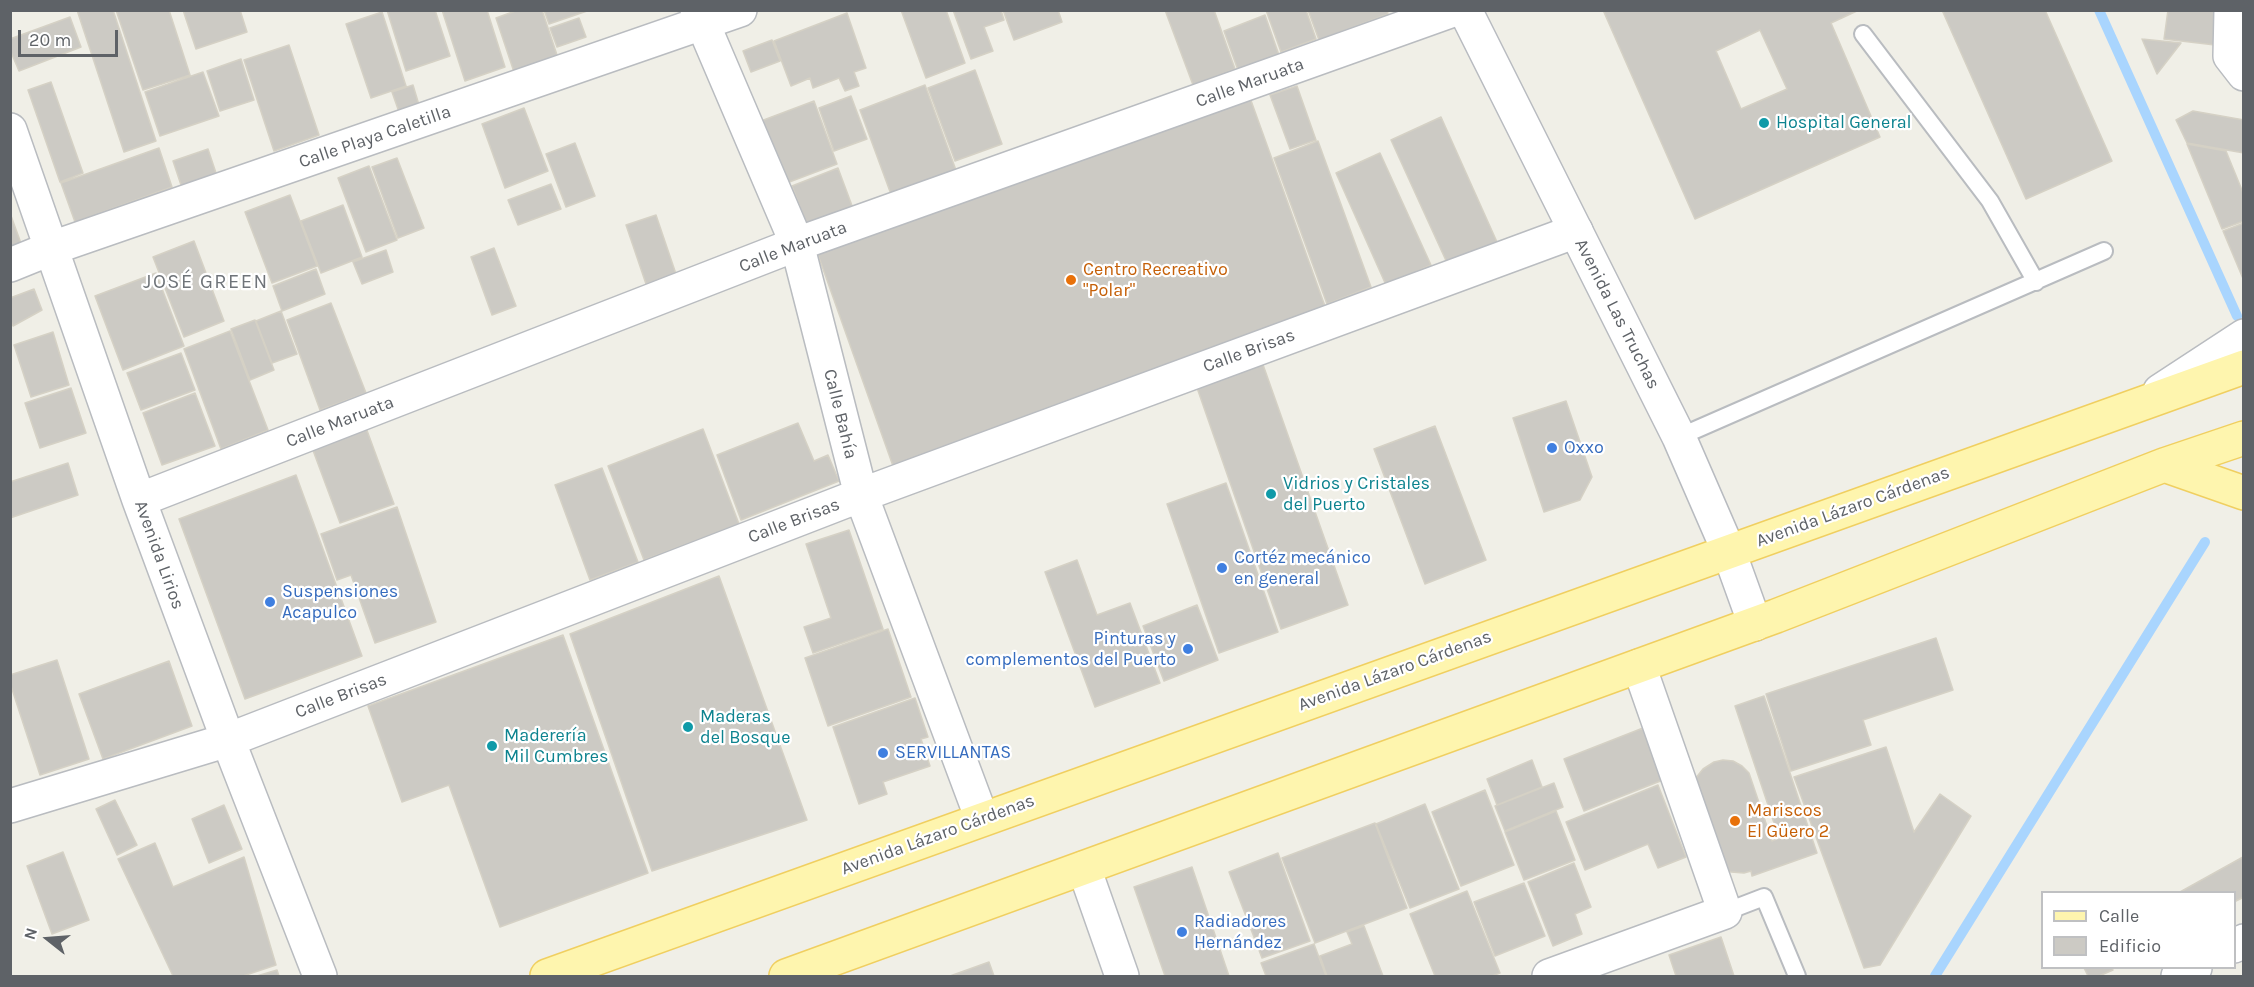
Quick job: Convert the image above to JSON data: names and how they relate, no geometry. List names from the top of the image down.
{
  "streets": {
    "main road": ["Avenida Lázaro Cárdenas"],
    "street": [
      "Calle Maruata",
      "Calle Playa Caletilla",
      "Avenida Las Truchas",
      "Calle Brisas",
      "Calle Bahía",
      "Avenida Lirios"
    ]
  },
  "crossings": [
    ["Calle Maruata", "Calle Bahía"],
    ["Calle Maruata", "Avenida Lirios"],
    ["Calle Playa Caletilla", "Calle Bahía"],
    ["Calle Playa Caletilla", "Avenida Lirios"],
    ["Avenida Las Truchas", "Calle Brisas"],
    ["Avenida Las Truchas", "Avenida Lázaro Cárdenas"],
    ["Calle Brisas", "Calle Bahía"],
    ["Calle Brisas", "Avenida Lirios"],
    ["Calle Bahía", "Avenida Lázaro Cárdenas"]
  ],
  "districts": ["JOSÉ GREEN"],
  "places": [
    "Hospital General",
    "Centro Recreativo \"Polar\"",
    "Oxxo",
    "Vidrios y Cristales del Puerto",
    "Cortéz mecánico en general",
    "Suspensiones Acapulco",
    "Pinturas y complementos del Puerto",
    "Maderas del Bosque",
    "Maderería Mil Cumbres",
    "SERVILLANTAS",
    "Mariscos El Güero 2",
    "Radiadores Hernández"
  ],
  "legend": ["Calle", "Edificio"],
  "scale_bar": "20 m",
  "north": "left"
}
